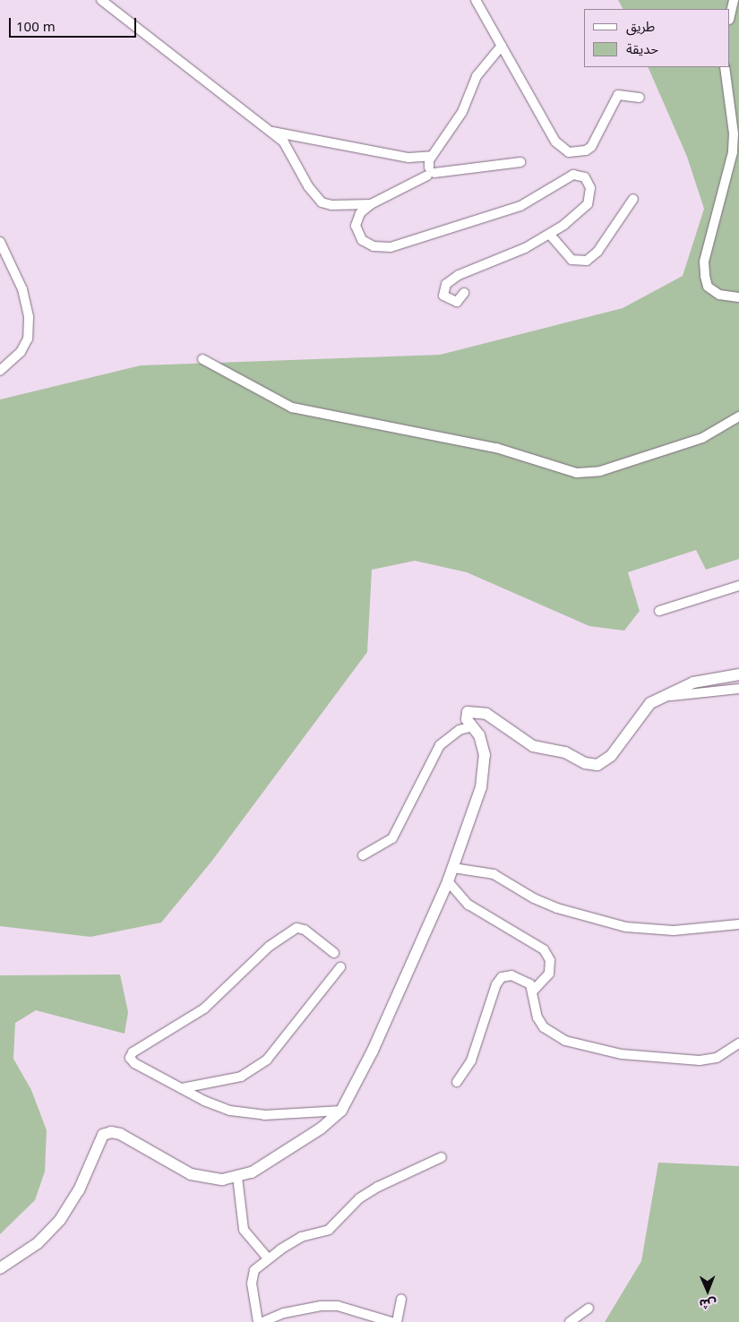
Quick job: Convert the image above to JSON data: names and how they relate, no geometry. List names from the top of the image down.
{
  "legend": ["طريق", "حديقة"],
  "scale_bar": "100 m",
  "north": "bottom"
}
